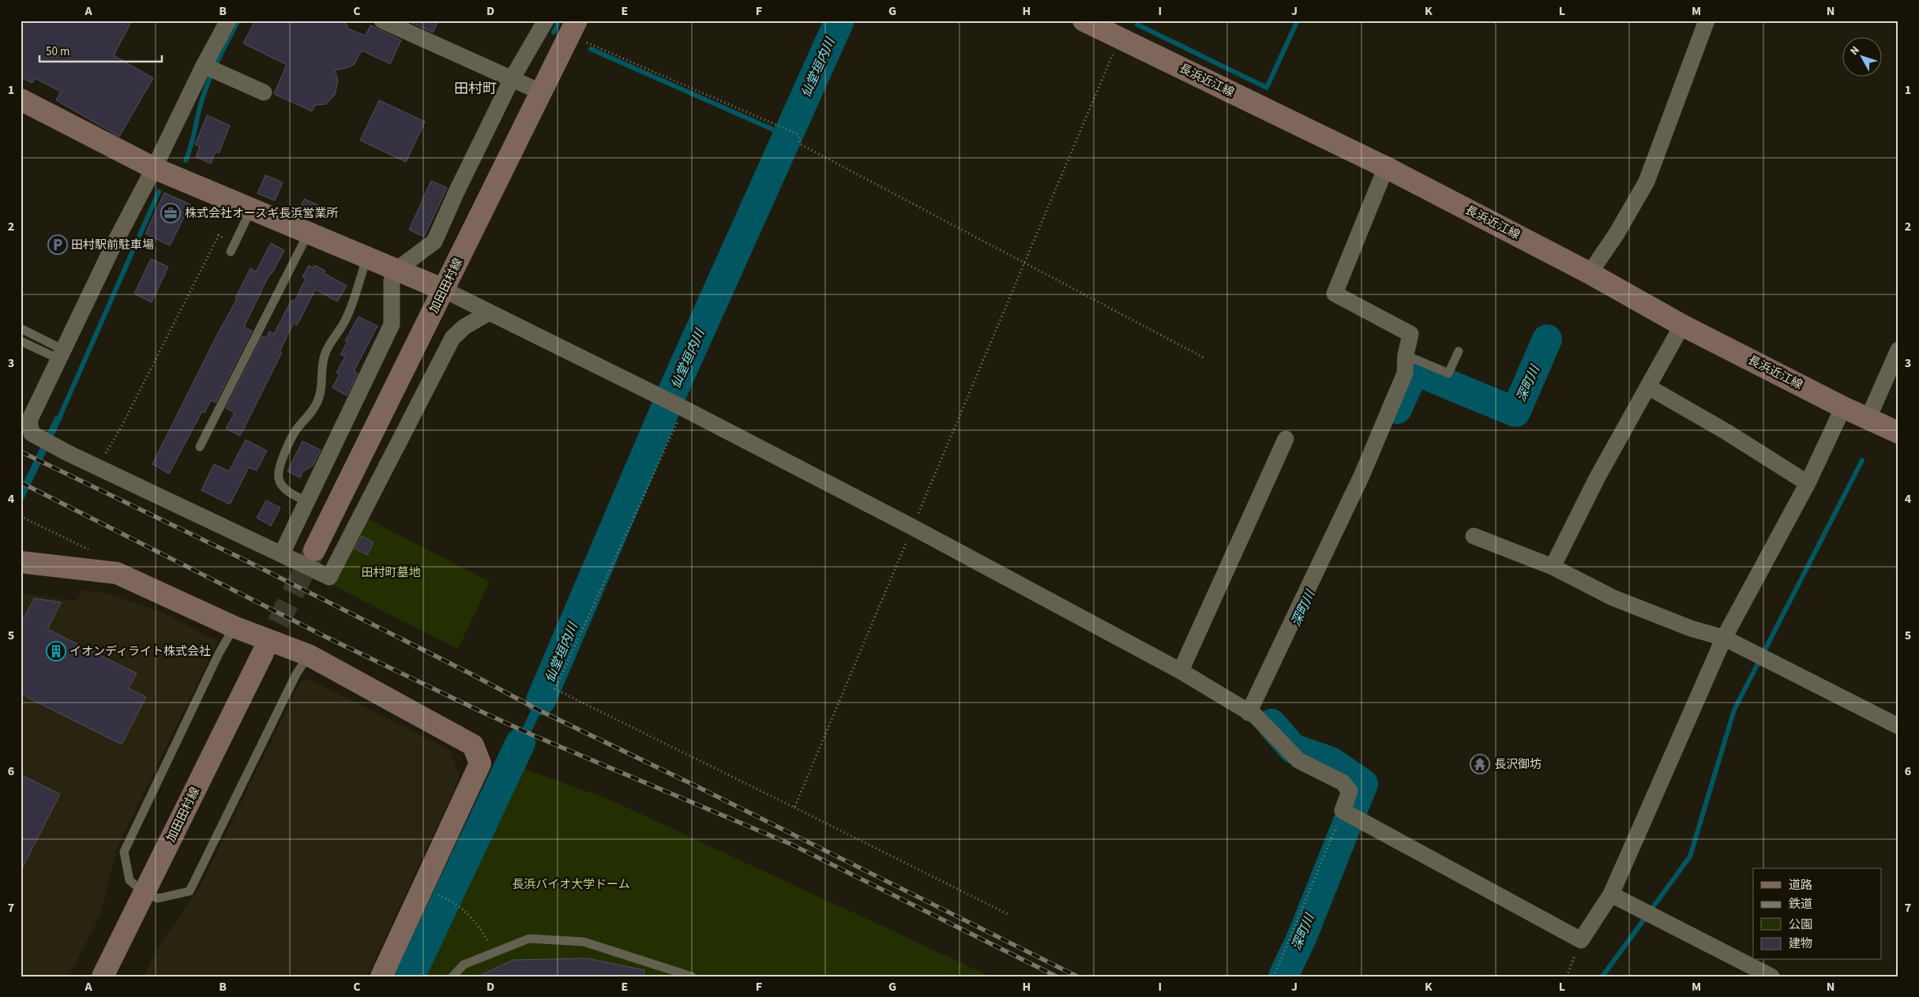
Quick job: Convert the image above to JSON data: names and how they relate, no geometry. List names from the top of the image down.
{
  "streets": {
    "main road": ["長浜近江線", "加田田村線"]
  },
  "districts": ["田村町"],
  "water": ["仙堂垣内川", "深町川"],
  "parks": ["田村町墓地", "長浜バイオ大学ドーム"],
  "places": {
    "office": ["株式会社オースギ長浜営業所"],
    "parking": ["田村駅前駐車場"],
    "building": ["イオンディライト株式会社"],
    "temple": ["長沢御坊"]
  },
  "legend": [
    "道路",
    "鉄道",
    "公園",
    "建物"
  ],
  "scale_bar": "50 m",
  "north": "top left",
  "grid": {
    "columns": [
      "A",
      "B",
      "C",
      "D",
      "E",
      "F",
      "G",
      "H",
      "I",
      "J",
      "K",
      "L",
      "M",
      "N"
    ],
    "rows": [
      "1",
      "2",
      "3",
      "4",
      "5",
      "6",
      "7"
    ]
  }
}
